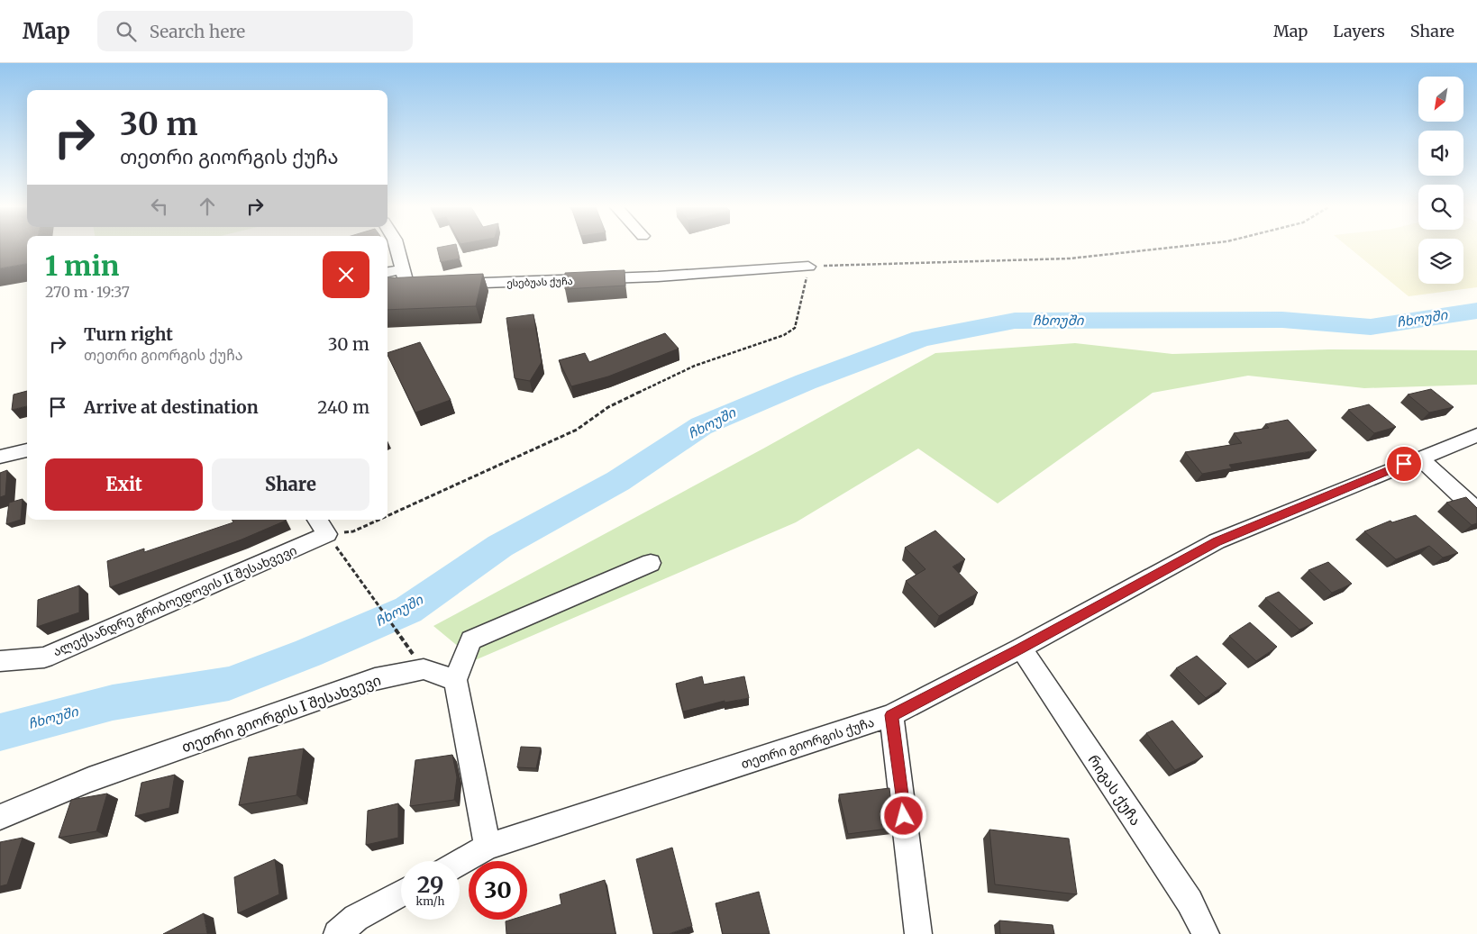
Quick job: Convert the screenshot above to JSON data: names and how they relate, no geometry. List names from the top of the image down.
{
  "streets": {
    "street": [
      "ესებუას ქუჩა",
      "ალექსანდრე გრიბოედოვის II შესახვევი",
      "თეთრი გიორგის I შესახვევი",
      "თეთრი გიორგის ქუჩა",
      "რიგას ქუჩა"
    ]
  },
  "crossings": [
    ["თეთრი გიორგის ქუჩა", "რიგას ქუჩა"]
  ],
  "water": ["ჩხოუში"],
  "north": "bottom left",
  "page": {
    "header": "Map",
    "search": "Search here",
    "nav": ["Map", "Layers", "Share"],
    "turn": ["30 m", "თეთრი გიორგის ქუჩა"],
    "heading": ["1 min", "270 m · 19:37"],
    "list": [
      {
        "name": "Turn right",
        "note": "თეთრი გიორგის ქუჩა",
        "value": "30 m"
      },
      {
        "name": "Arrive at destination",
        "value": "240 m"
      }
    ],
    "buttons": ["Exit", "Share"],
    "speed": "29 km/h",
    "limit": "30"
  }
}
